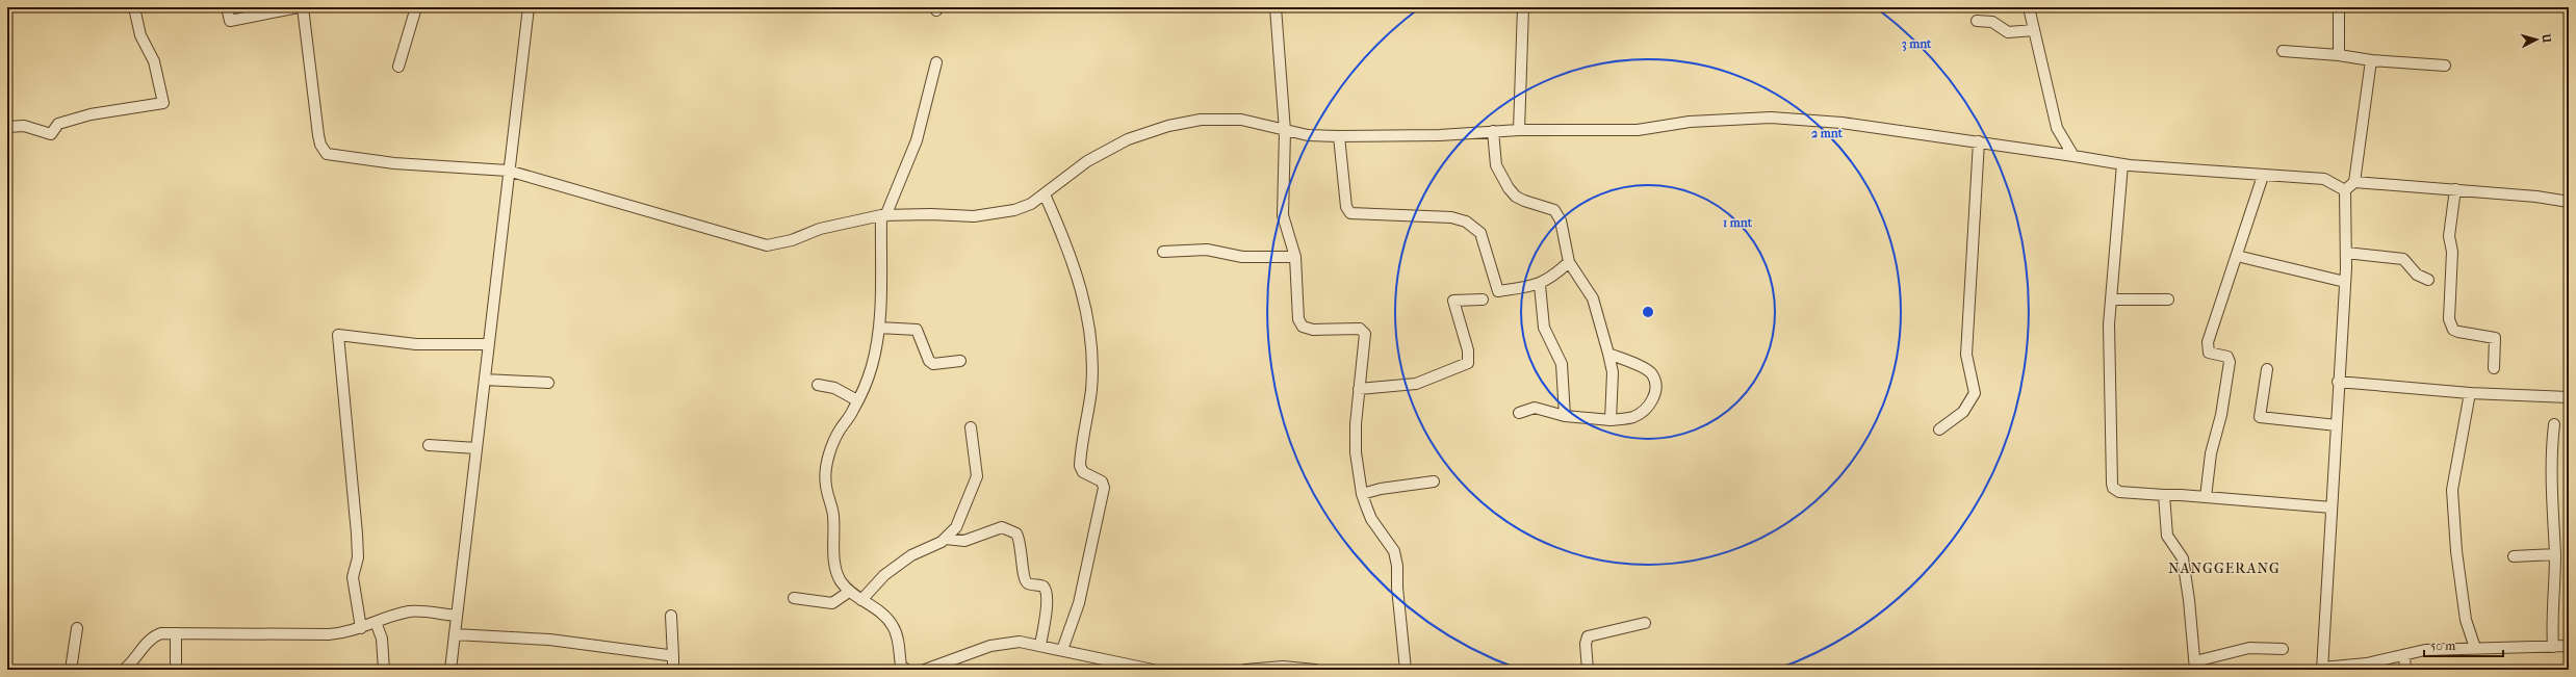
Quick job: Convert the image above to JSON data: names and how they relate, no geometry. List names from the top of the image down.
{
  "districts": ["NANGGERANG"],
  "scale_bar": "50 m",
  "north": "right",
  "rings": ["3 mnt", "2 mnt", "1 mnt"]
}
